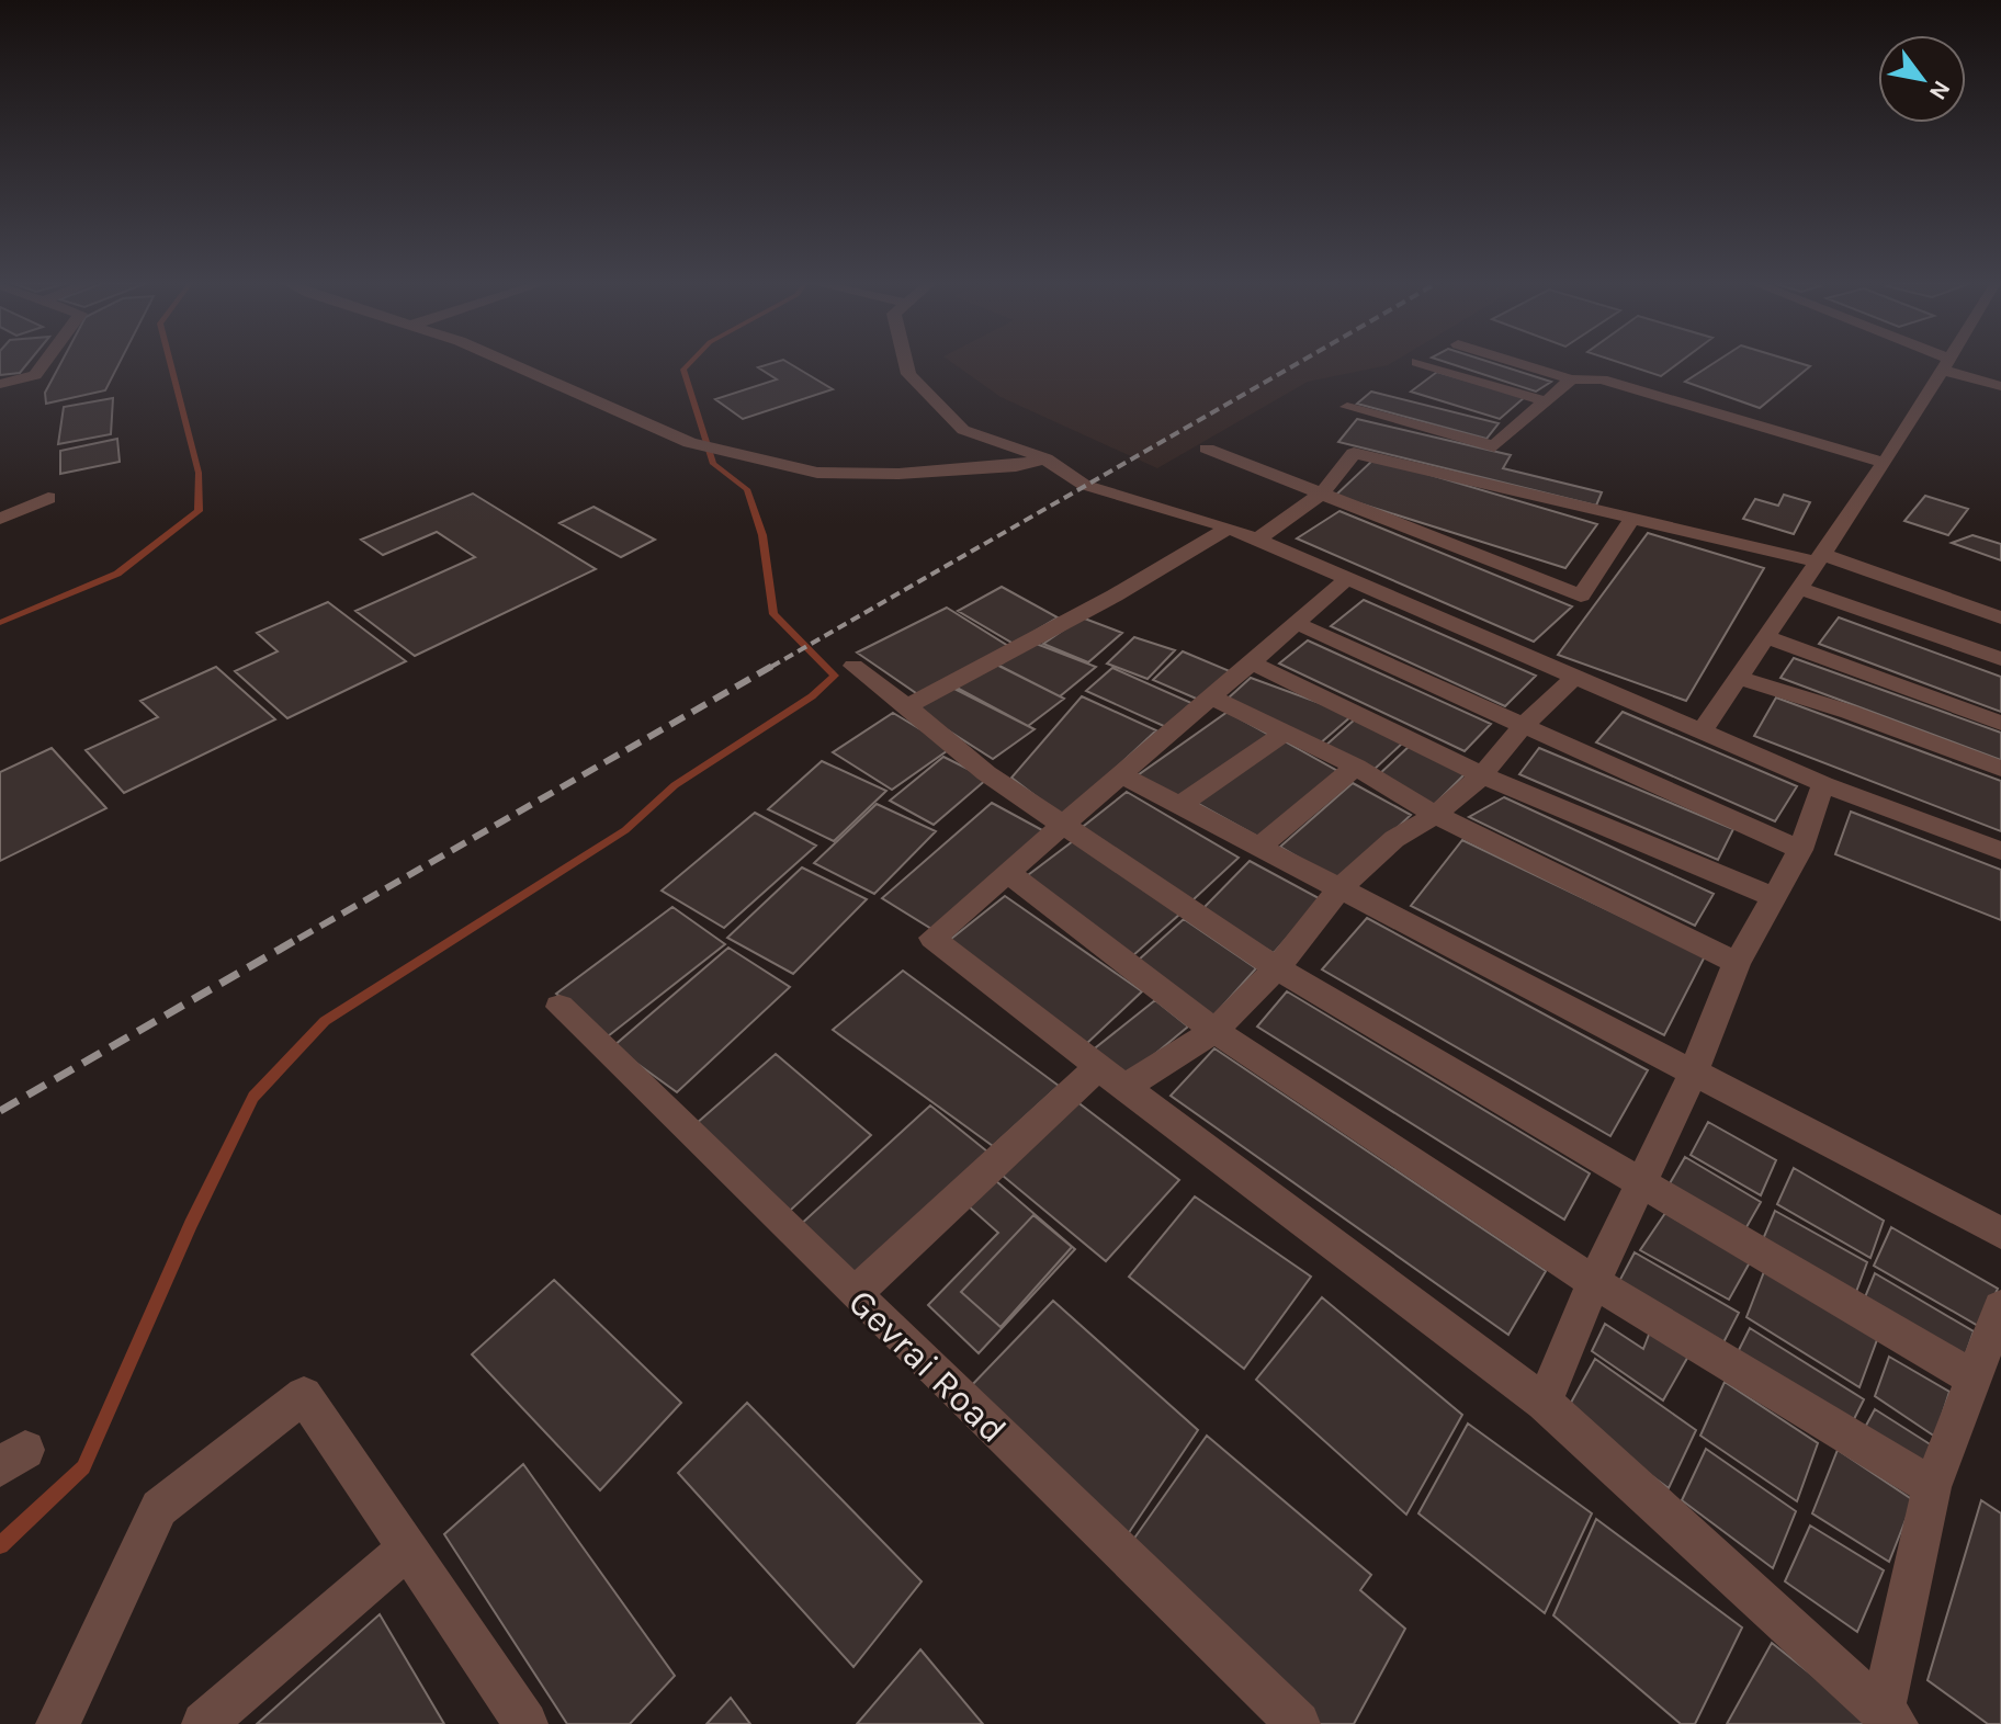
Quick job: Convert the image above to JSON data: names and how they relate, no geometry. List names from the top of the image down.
{
  "streets": {
    "street": ["Gevrai Road"]
  },
  "north": "bottom right"
}
